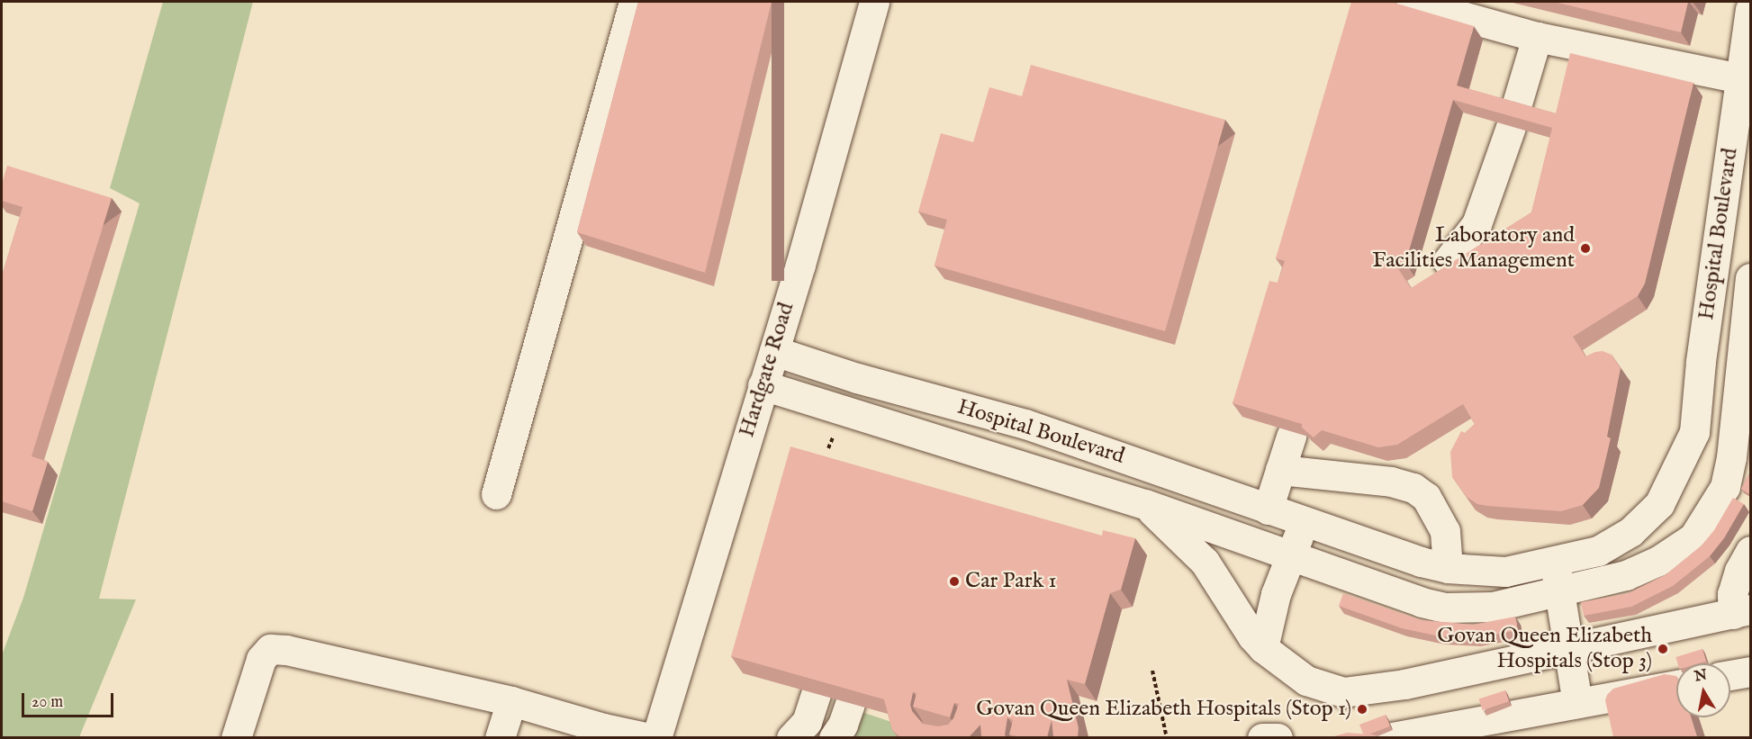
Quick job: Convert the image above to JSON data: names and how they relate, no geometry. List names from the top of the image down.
{
  "streets": {
    "street": ["Hospital Boulevard", "Hardgate Road"]
  },
  "crossings": [
    ["Hospital Boulevard", "Hardgate Road"]
  ],
  "places": [
    "Laboratory and Facilities Management",
    "Car Park 1",
    "Govan Queen Elizabeth Hospitals (Stop 3)",
    "Govan Queen Elizabeth Hospitals (Stop 1)"
  ],
  "scale_bar": "20 m",
  "north": "top"
}
